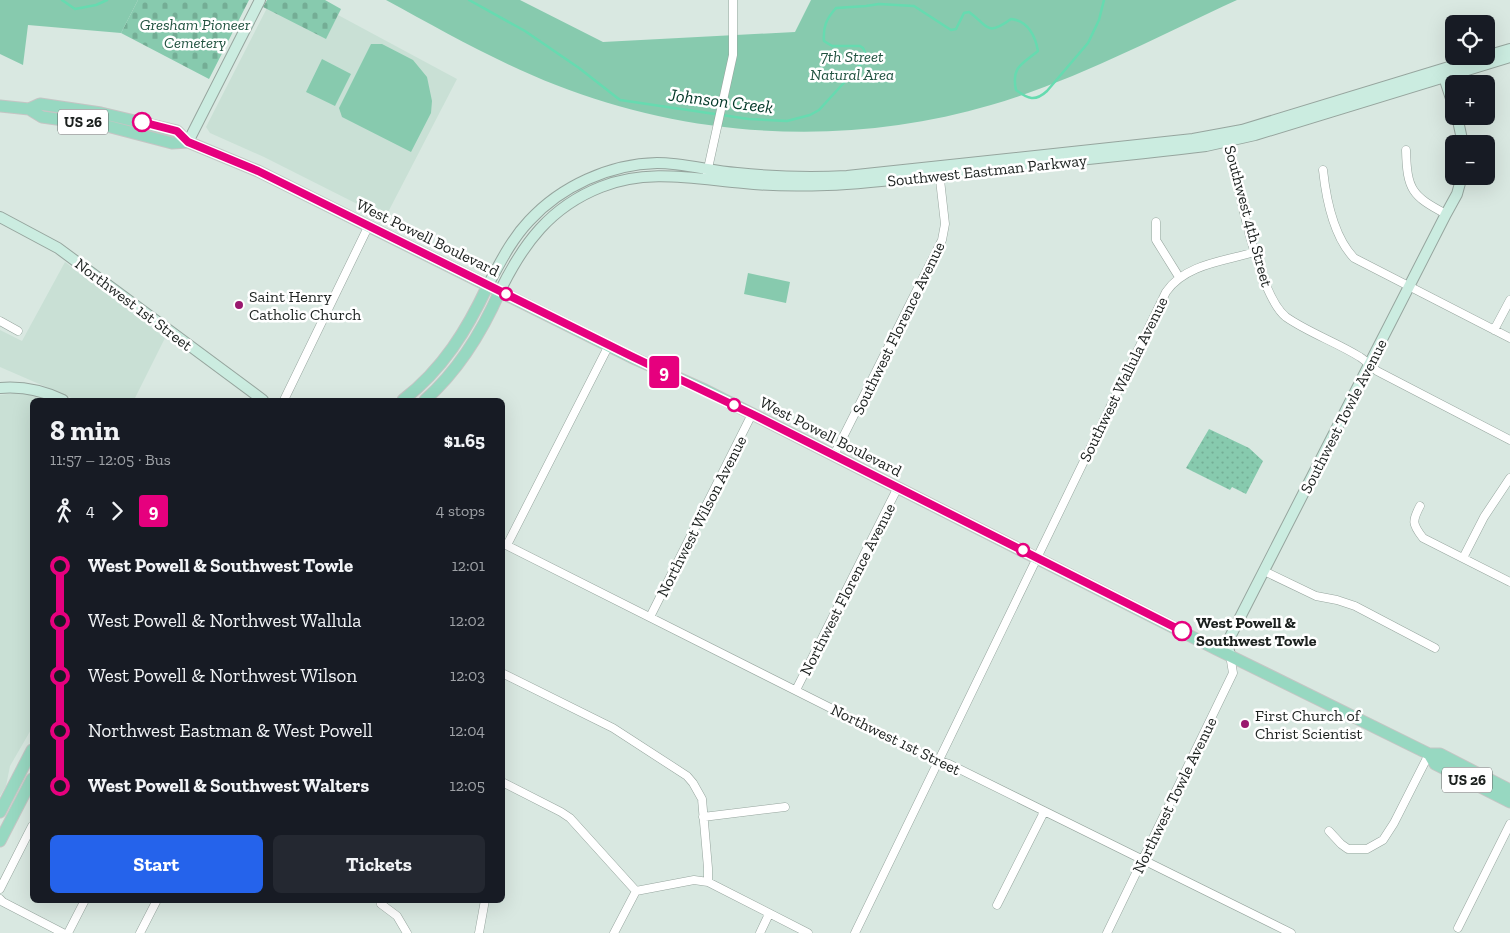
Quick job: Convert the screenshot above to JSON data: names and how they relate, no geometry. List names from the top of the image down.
{
  "streets": {
    "main road": [
      "US 26",
      "Southwest Eastman Parkway",
      "West Powell Boulevard",
      "Northwest 1st Street",
      "Southwest Towle Avenue"
    ],
    "street": [
      "Southwest 4th Street",
      "Southwest Florence Avenue",
      "Southwest Wallula Avenue",
      "Northwest Wilson Avenue",
      "Northwest Florence Avenue",
      "Northwest Towle Avenue"
    ]
  },
  "crossings": [
    ["Southwest Eastman Parkway", "Southwest 4th Street"],
    ["Southwest Eastman Parkway", "West Powell Boulevard"],
    ["Southwest Eastman Parkway", "Southwest Florence Avenue"],
    ["Southwest 4th Street", "Southwest Wallula Avenue"],
    ["Southwest 4th Street", "Southwest Towle Avenue"],
    ["West Powell Boulevard", "Southwest Florence Avenue"],
    ["West Powell Boulevard", "Southwest Wallula Avenue"],
    ["West Powell Boulevard", "Southwest Towle Avenue"],
    ["West Powell Boulevard", "Northwest Wilson Avenue"],
    ["West Powell Boulevard", "Northwest Florence Avenue"],
    ["West Powell Boulevard", "Northwest Towle Avenue"],
    ["Northwest 1st Street", "Southwest Wallula Avenue"],
    ["Northwest 1st Street", "Northwest Wilson Avenue"],
    ["Northwest 1st Street", "Northwest Florence Avenue"],
    ["Northwest 1st Street", "Northwest Towle Avenue"],
    ["Southwest Towle Avenue", "Northwest Towle Avenue"]
  ],
  "water": ["Johnson Creek"],
  "parks": ["Gresham Pioneer Cemetery", "7th Street Natural Area"],
  "places": ["Saint Henry Catholic Church", "West Powell & Southwest Towle", "First Church of Christ Scientist"],
  "lines": ["bus line 9"],
  "page": {
    "on_map": "9",
    "map_buttons": ["+", "−"],
    "heading": ["8 min", "11:57 – 12:05 · Bus", "$1.65"],
    "legs": ["4", "9", "4 stops"],
    "list": [
      {
        "name": "West Powell & Southwest Towle",
        "value": "12:01"
      },
      {
        "name": "West Powell & Northwest Wallula",
        "value": "12:02"
      },
      {
        "name": "West Powell & Northwest Wilson",
        "value": "12:03"
      },
      {
        "name": "Northwest Eastman & West Powell",
        "value": "12:04"
      },
      {
        "name": "West Powell & Southwest Walters",
        "value": "12:05"
      }
    ],
    "buttons": ["Start", "Tickets"]
  }
}
